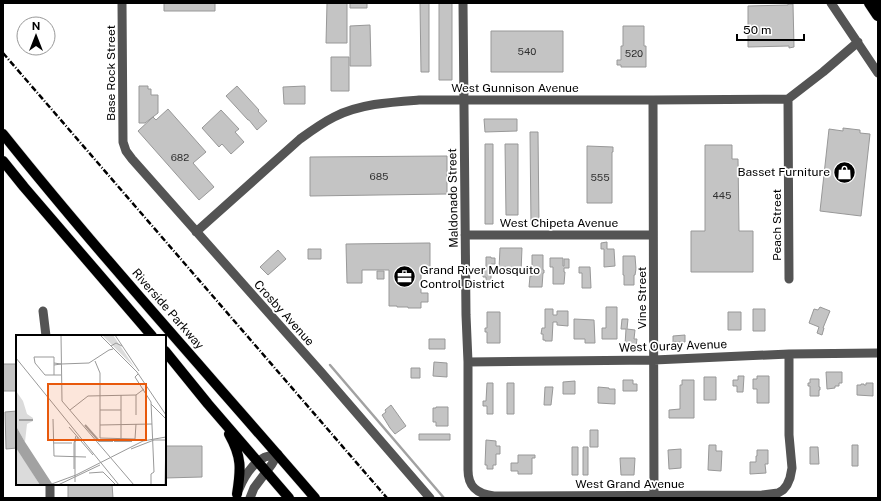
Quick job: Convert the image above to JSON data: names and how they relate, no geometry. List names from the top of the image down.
{
  "streets": {
    "main road": ["Riverside Parkway"],
    "street": [
      "Base Rock Street",
      "West Gunnison Avenue",
      "Maldonado Street",
      "West Chipeta Avenue",
      "Peach Street",
      "Vine Street",
      "Crosby Avenue",
      "West Ouray Avenue",
      "West Grand Avenue"
    ]
  },
  "crossings": [
    ["Base Rock Street", "Crosby Avenue"],
    ["West Gunnison Avenue", "Maldonado Street"],
    ["West Gunnison Avenue", "Peach Street"],
    ["West Gunnison Avenue", "Vine Street"],
    ["West Gunnison Avenue", "Crosby Avenue"],
    ["Maldonado Street", "West Chipeta Avenue"],
    ["Maldonado Street", "West Ouray Avenue"],
    ["Maldonado Street", "West Grand Avenue"],
    ["West Chipeta Avenue", "Vine Street"],
    ["Vine Street", "West Ouray Avenue"],
    ["Vine Street", "West Grand Avenue"],
    ["West Ouray Avenue", "West Grand Avenue"]
  ],
  "places": {
    "shop": ["Basset Furniture"],
    "office": ["Grand River Mosquito Control District"]
  },
  "house_numbers": [
    "540",
    "520",
    "682",
    "685",
    "555",
    "445"
  ],
  "scale_bar": "50 m",
  "north": "top"
}
